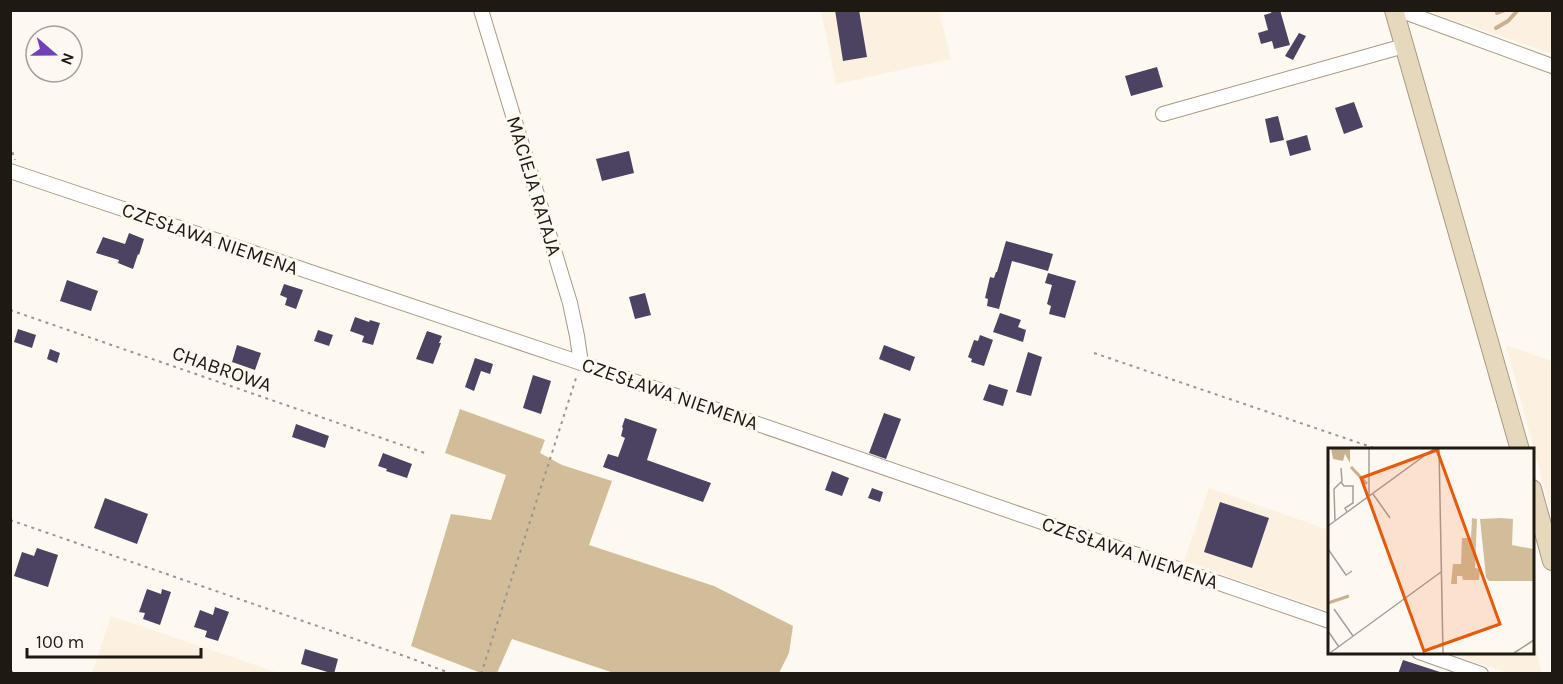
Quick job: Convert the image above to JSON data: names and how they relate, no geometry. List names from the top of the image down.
{
  "streets": {
    "street": ["MACIEJA RATAJA", "CZESŁAWA NIEMENA"],
    "path": ["CHABROWA"]
  },
  "crossings": [
    ["MACIEJA RATAJA", "CZESŁAWA NIEMENA"]
  ],
  "scale_bar": "100 m",
  "north": "right"
}
